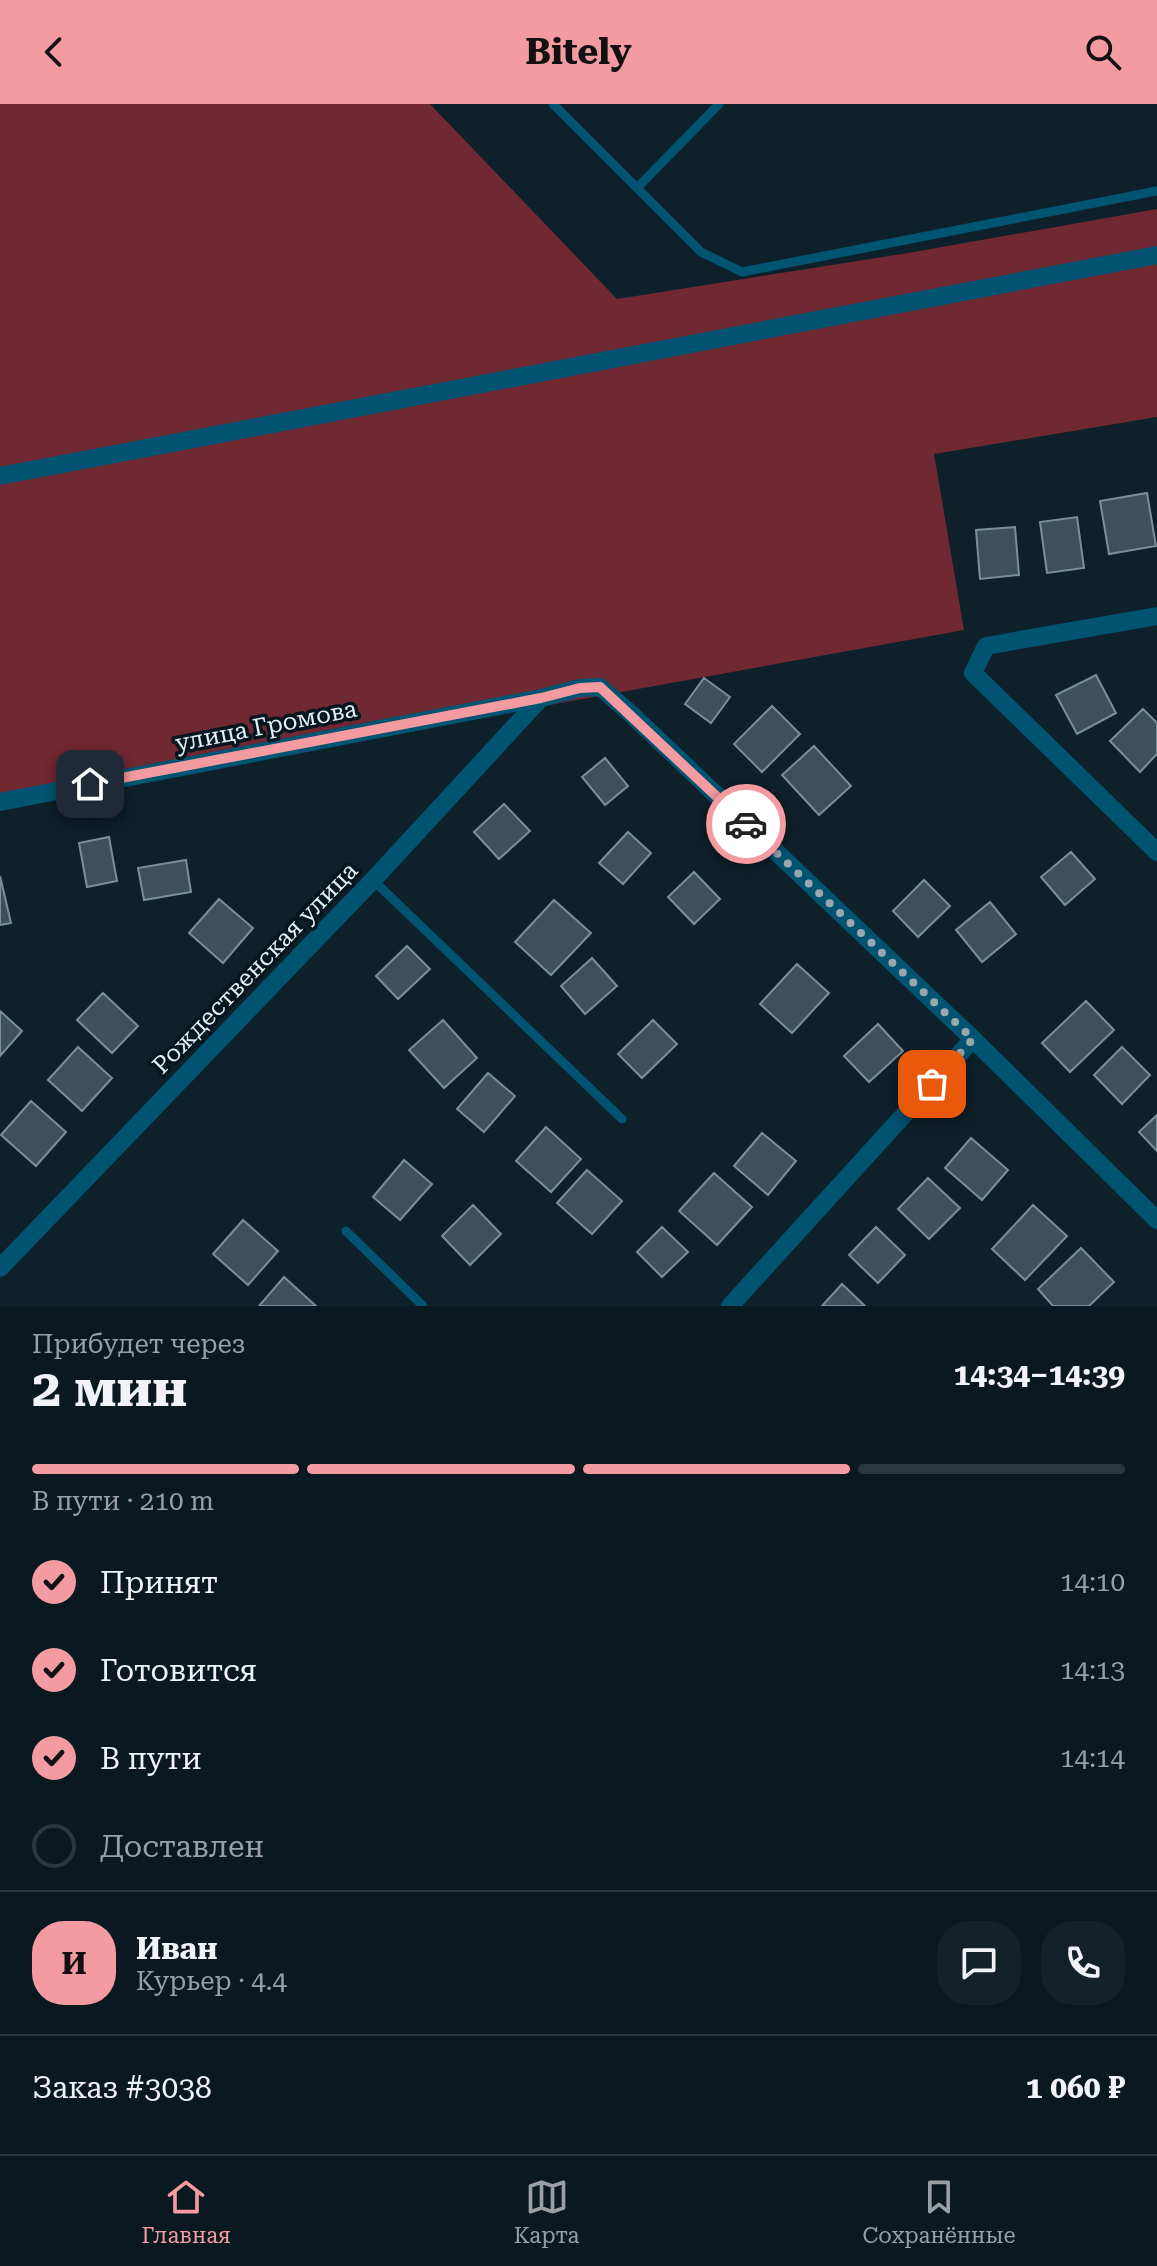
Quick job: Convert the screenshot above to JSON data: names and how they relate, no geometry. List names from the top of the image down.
{
  "streets": {
    "street": ["улица Громова", "Рождественская улица"]
  },
  "crossings": [
    ["улица Громова", "Рождественская улица"]
  ],
  "page": {
    "header": "Bitely",
    "heading": ["2 мин", "Прибудет через", "14:34–14:39"],
    "panel": [
      "Иван",
      "Курьер · 4.4",
      "Заказ #3038",
      "1 060 ₽"
    ],
    "bar": "В пути · 210 m",
    "list": [
      ["Принят", "14:10"],
      ["Готовится", "14:13"],
      ["В пути", "14:14"],
      "Доставлен"
    ],
    "round": "И",
    "tabs": ["Главная", "Карта", "Сохранённые"]
  }
}
